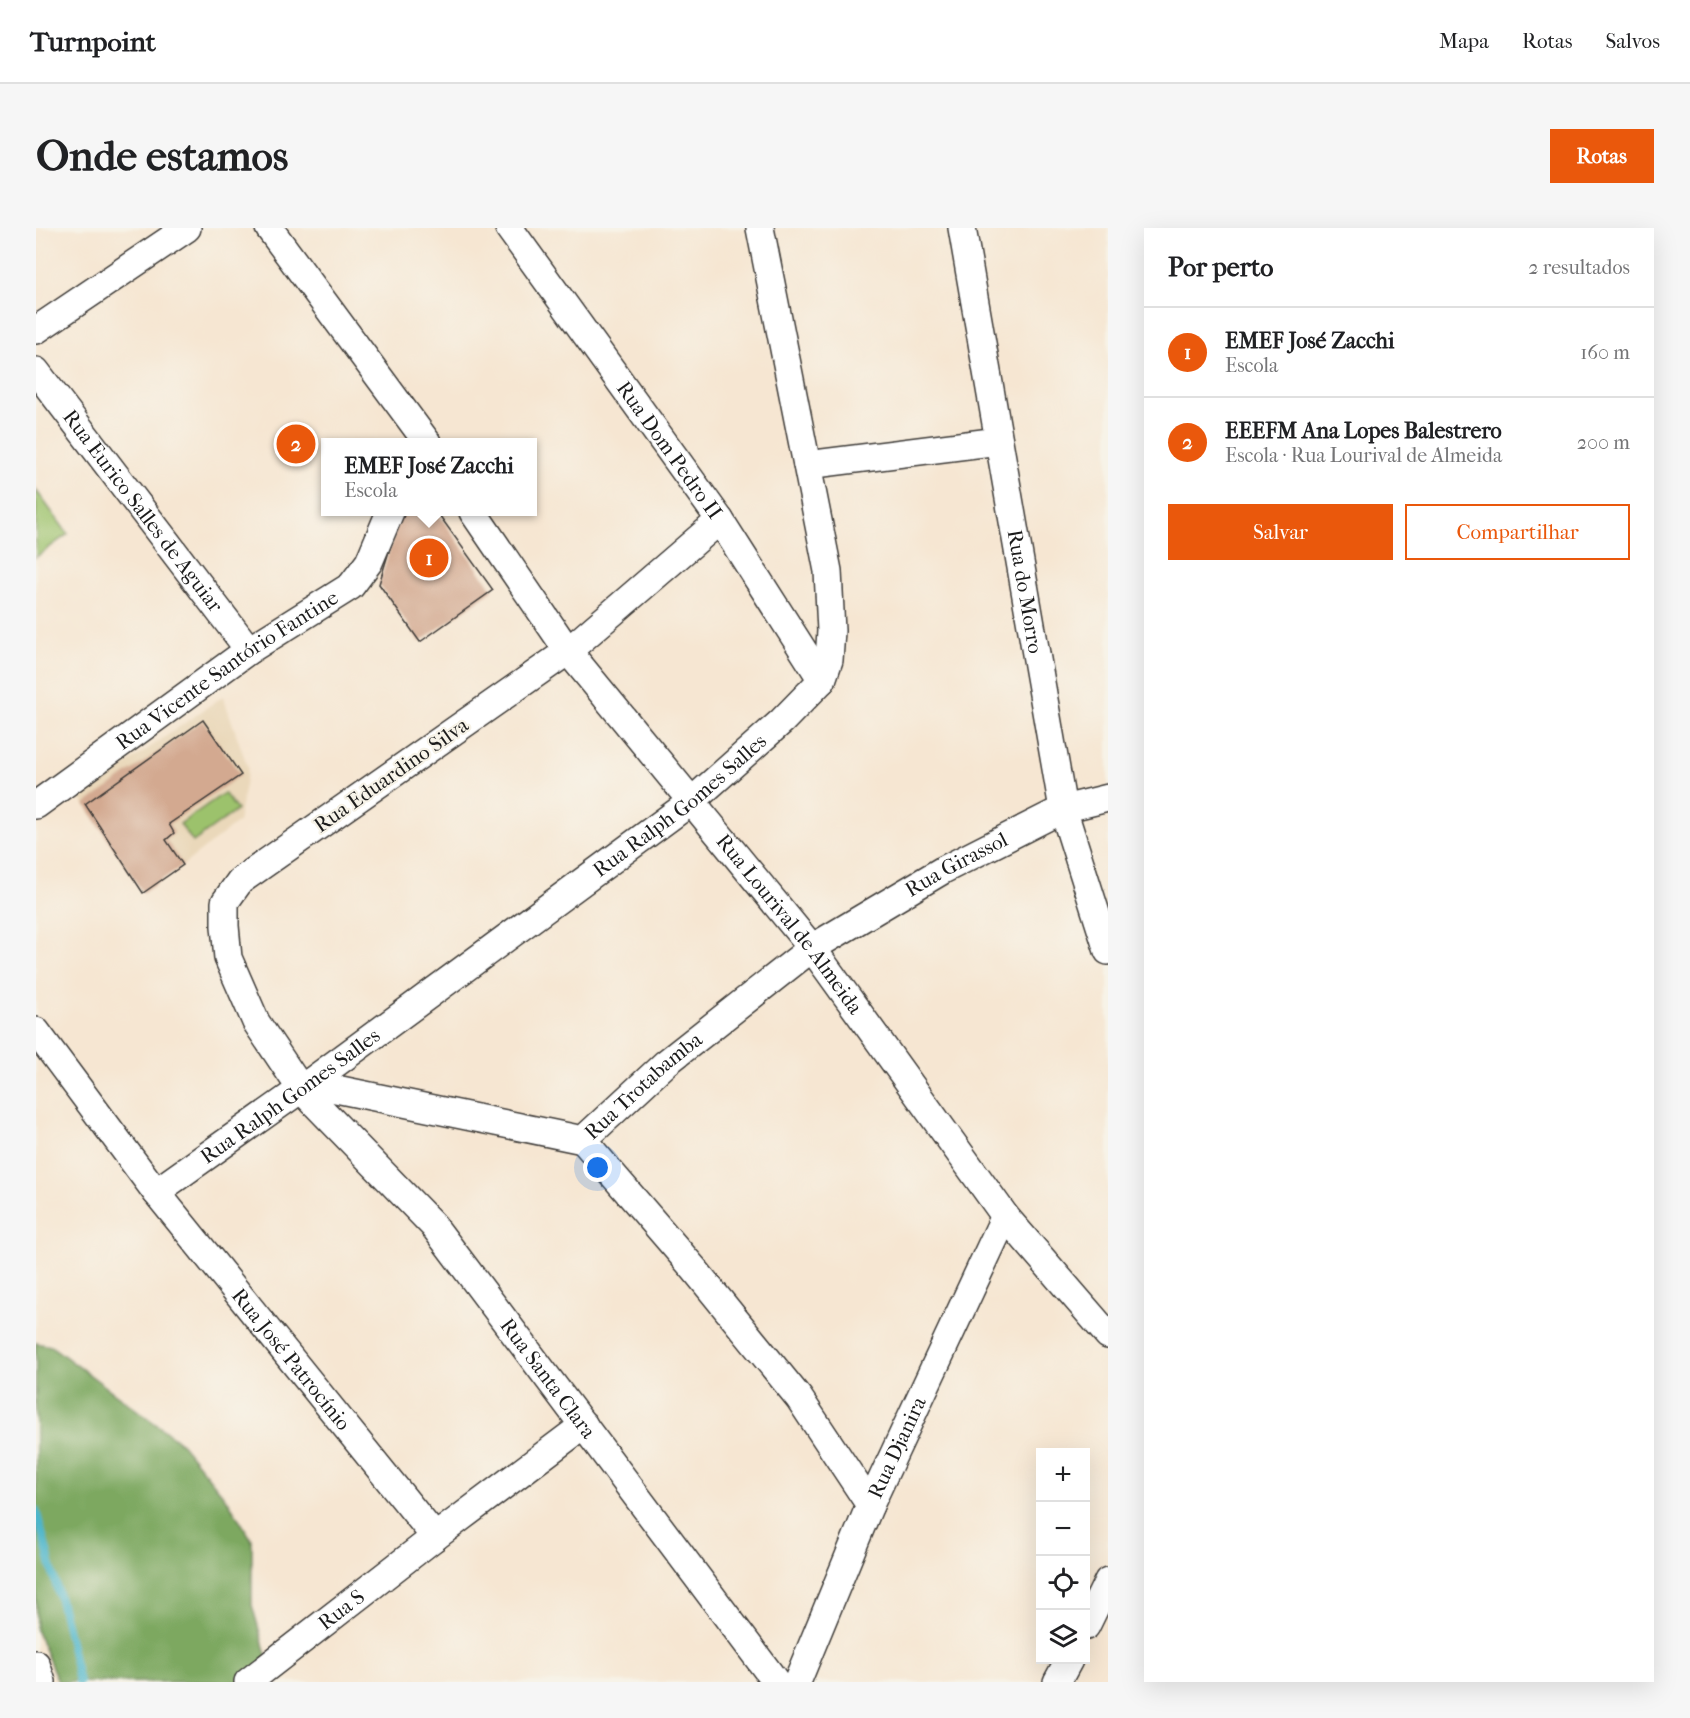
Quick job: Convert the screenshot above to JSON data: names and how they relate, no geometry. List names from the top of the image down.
{
  "streets": {
    "street": [
      "Rua Dom Pedro II",
      "Rua Eurico Salles de Aguiar",
      "Rua do Morro",
      "Rua Vicente Santório Fantine",
      "Rua Eduardino Silva",
      "Rua Ralph Gomes Salles",
      "Rua Girassol",
      "Rua Lourival de Almeida",
      "Rua Trotabamba",
      "Rua José Patrocínio",
      "Rua Santa Clara",
      "Rua Djanira",
      "Rua S"
    ]
  },
  "crossings": [
    ["Rua Dom Pedro II", "Rua Eduardino Silva"],
    ["Rua Dom Pedro II", "Rua Ralph Gomes Salles"],
    ["Rua Eurico Salles de Aguiar", "Rua Vicente Santório Fantine"],
    ["Rua do Morro", "Rua Girassol"],
    ["Rua Eduardino Silva", "Rua Ralph Gomes Salles"],
    ["Rua Eduardino Silva", "Rua Lourival de Almeida"],
    ["Rua Eduardino Silva", "Rua Trotabamba"],
    ["Rua Eduardino Silva", "Rua Santa Clara"],
    ["Rua Ralph Gomes Salles", "Rua Lourival de Almeida"],
    ["Rua Ralph Gomes Salles", "Rua Trotabamba"],
    ["Rua Ralph Gomes Salles", "Rua José Patrocínio"],
    ["Rua Ralph Gomes Salles", "Rua Santa Clara"],
    ["Rua Girassol", "Rua Lourival de Almeida"],
    ["Rua Girassol", "Rua Trotabamba"],
    ["Rua Lourival de Almeida", "Rua Trotabamba"],
    ["Rua Lourival de Almeida", "Rua Djanira"],
    ["Rua Trotabamba", "Rua Santa Clara"],
    ["Rua José Patrocínio", "Rua S"]
  ],
  "page": {
    "header": "Turnpoint",
    "nav": ["Mapa", "Rotas", "Salvos"],
    "buttons": [
      "Rotas",
      ["Salvar", "Compartilhar"]
    ],
    "title": "Onde estamos",
    "heading": ["Por perto", "2 resultados"],
    "list": [
      {
        "mark": "1",
        "name": "EMEF José Zacchi",
        "note": "Escola",
        "value": "160 m"
      },
      {
        "mark": "2",
        "name": "EEEFM Ana Lopes Balestrero",
        "note": "Escola · Rua Lourival de Almeida",
        "value": "200 m"
      }
    ],
    "pins": ["2", "1"],
    "popup": ["EMEF José Zacchi", "Escola"],
    "map_buttons": ["+", "−"]
  }
}
